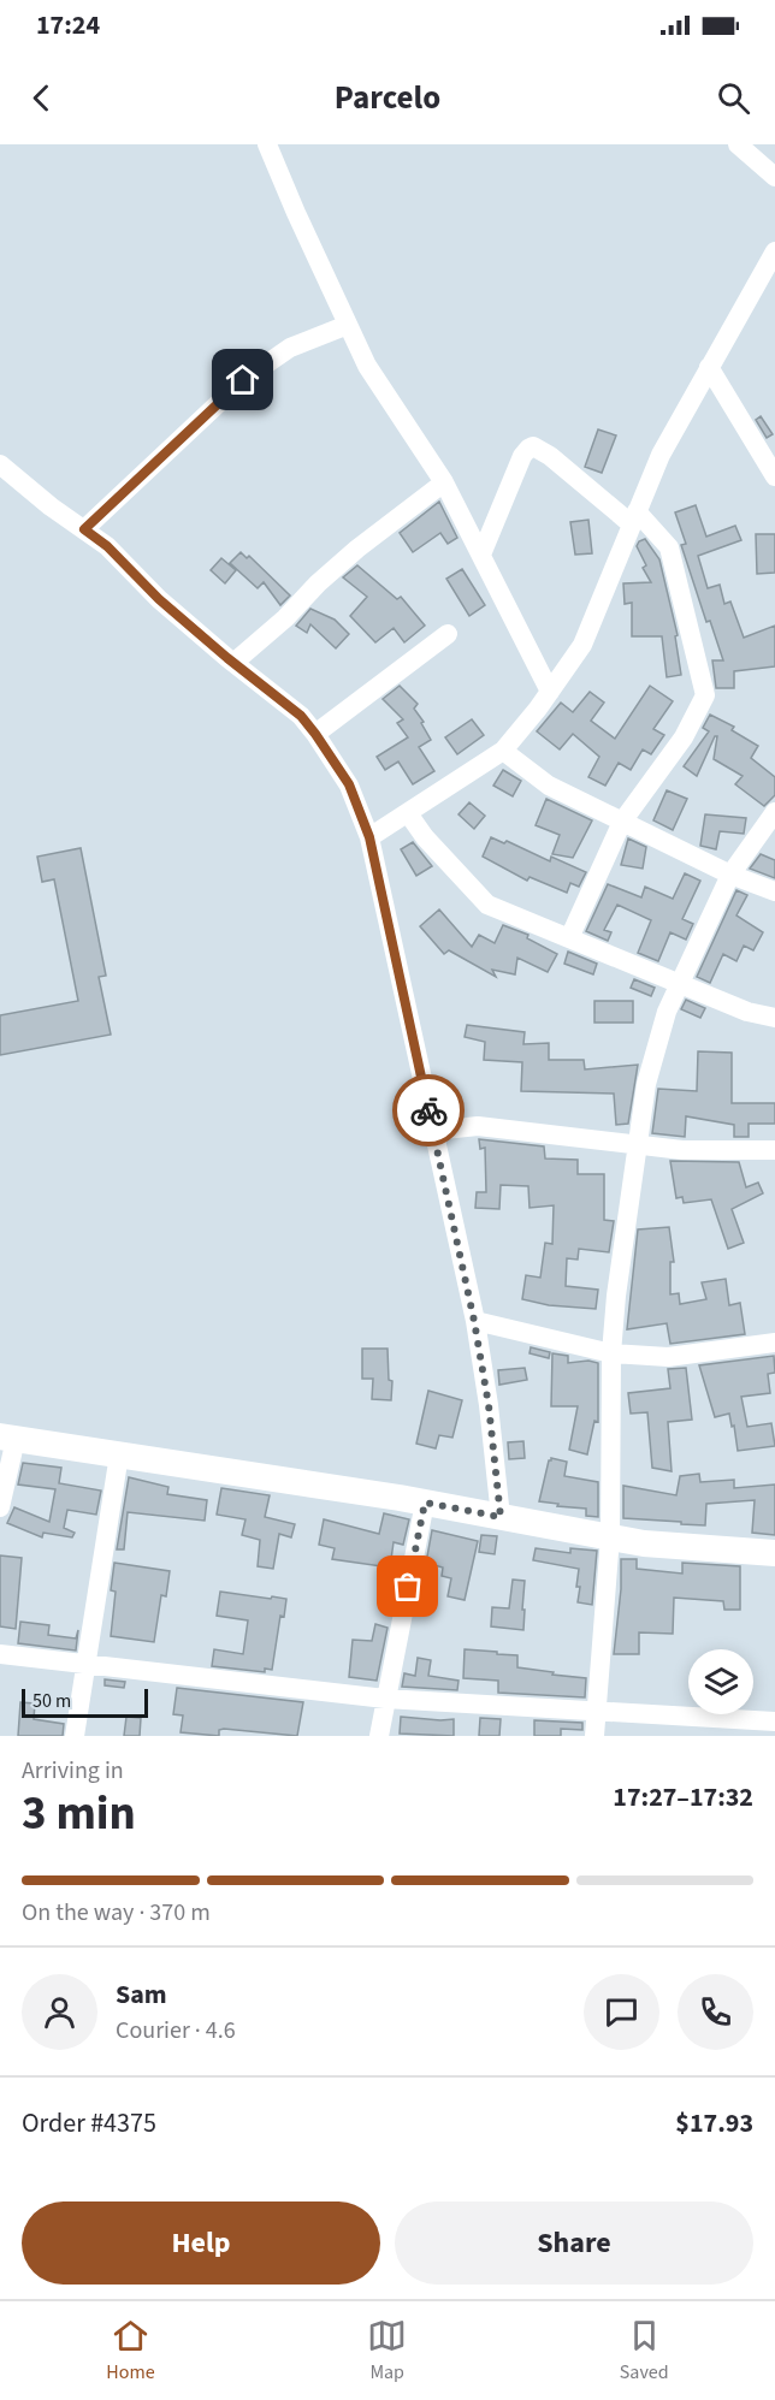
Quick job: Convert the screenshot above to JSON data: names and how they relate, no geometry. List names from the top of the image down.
{
  "scale_bar": "50 m",
  "page": {
    "status": "17:24",
    "header": "Parcelo",
    "scale": "50 m",
    "heading": ["3 min", "Arriving in", "17:27–17:32"],
    "panel": [
      "Sam",
      "Courier · 4.6",
      "Order #4375",
      "$17.93"
    ],
    "bar": "On the way · 370 m",
    "buttons": ["Help", "Share"],
    "tabs": ["Home", "Map", "Saved"]
  }
}
